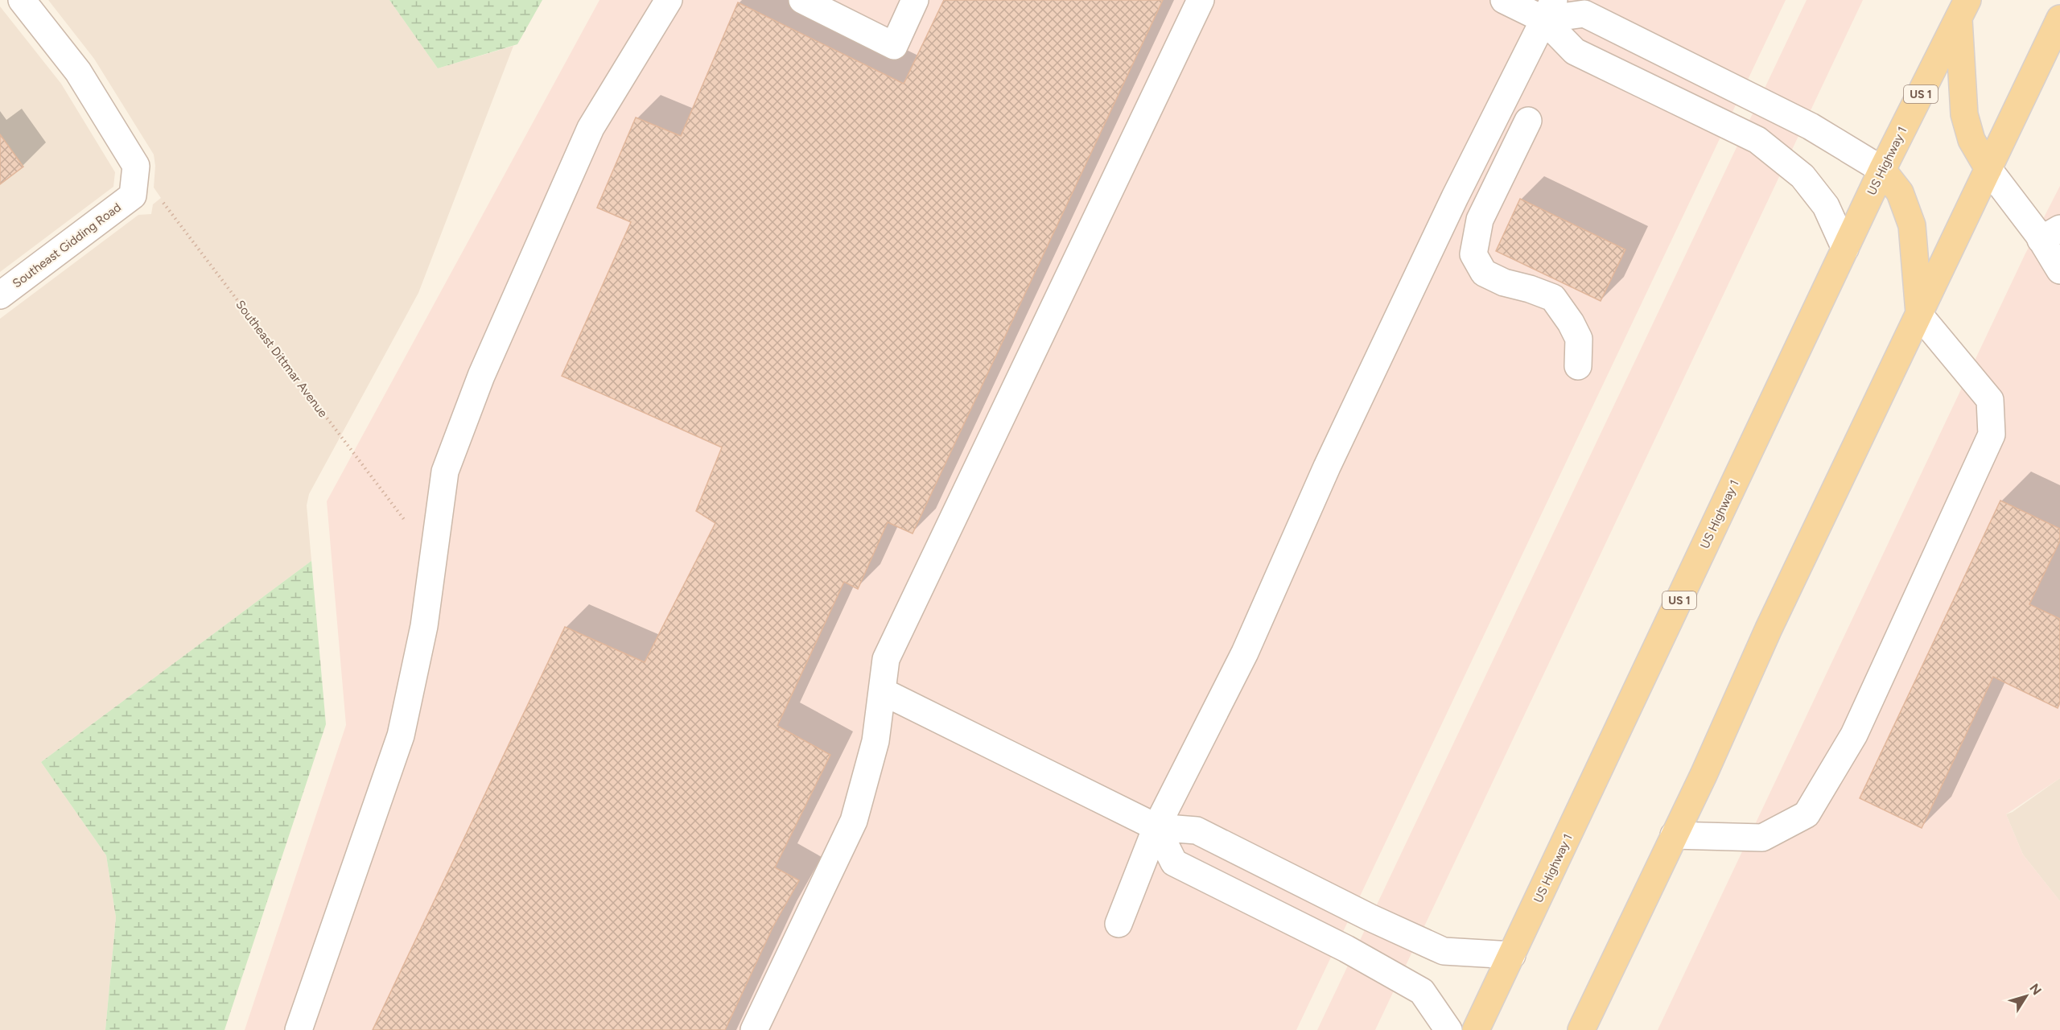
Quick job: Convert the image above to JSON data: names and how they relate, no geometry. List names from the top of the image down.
{
  "streets": {
    "main road": ["US 1", "US Highway 1"],
    "street": ["Southeast Gidding Road"],
    "path": ["Southeast Dittmar Avenue"]
  },
  "crossings": [
    ["Southeast Gidding Road", "Southeast Dittmar Avenue"]
  ],
  "north": "top right"
}
